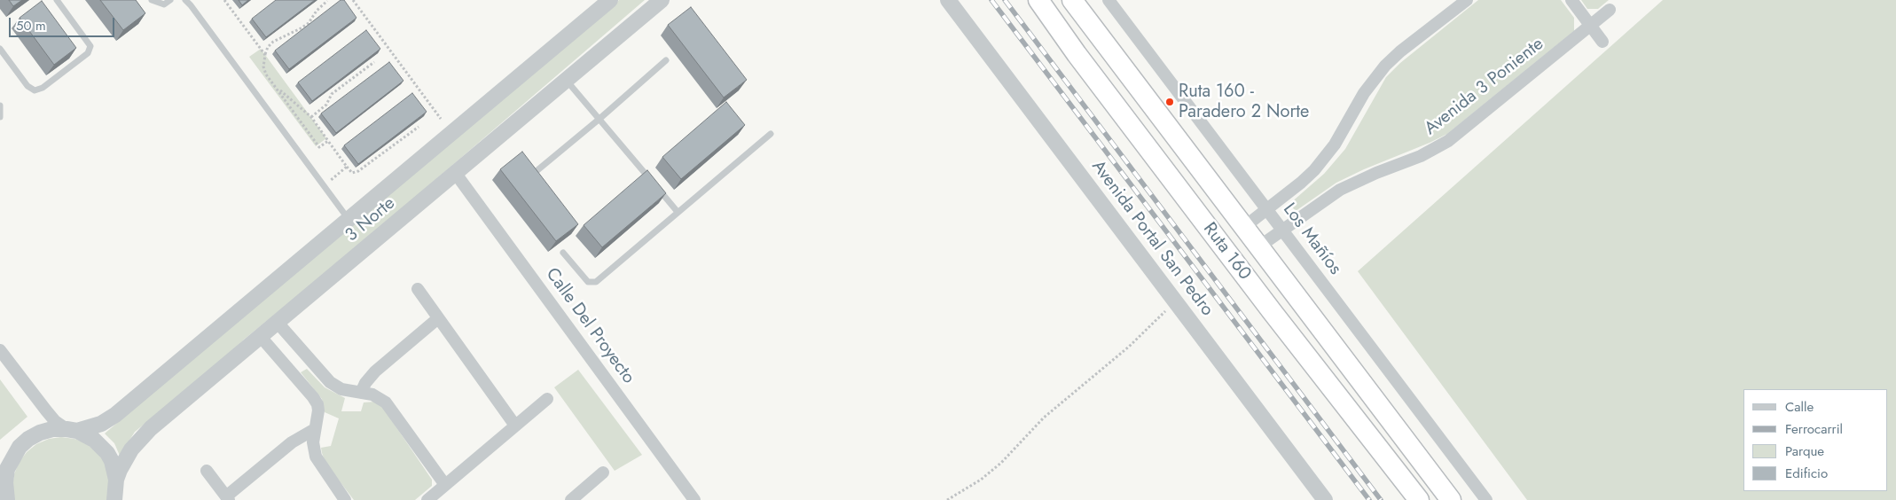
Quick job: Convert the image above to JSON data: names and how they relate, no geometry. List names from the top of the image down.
{
  "streets": {
    "highway": ["Ruta 160"],
    "street": [
      "Avenida 3 Poniente",
      "3 Norte",
      "Avenida Portal San Pedro",
      "Los Mañíos",
      "Calle Del Proyecto"
    ]
  },
  "crossings": [
    ["Avenida 3 Poniente", "Los Mañíos"],
    ["Avenida 3 Poniente", "Ruta 160"],
    ["3 Norte", "Calle Del Proyecto"]
  ],
  "places": ["Ruta 160 - Paradero 2 Norte"],
  "legend": [
    "Calle",
    "Ferrocarril",
    "Parque",
    "Edificio"
  ],
  "scale_bar": "50 m"
}
